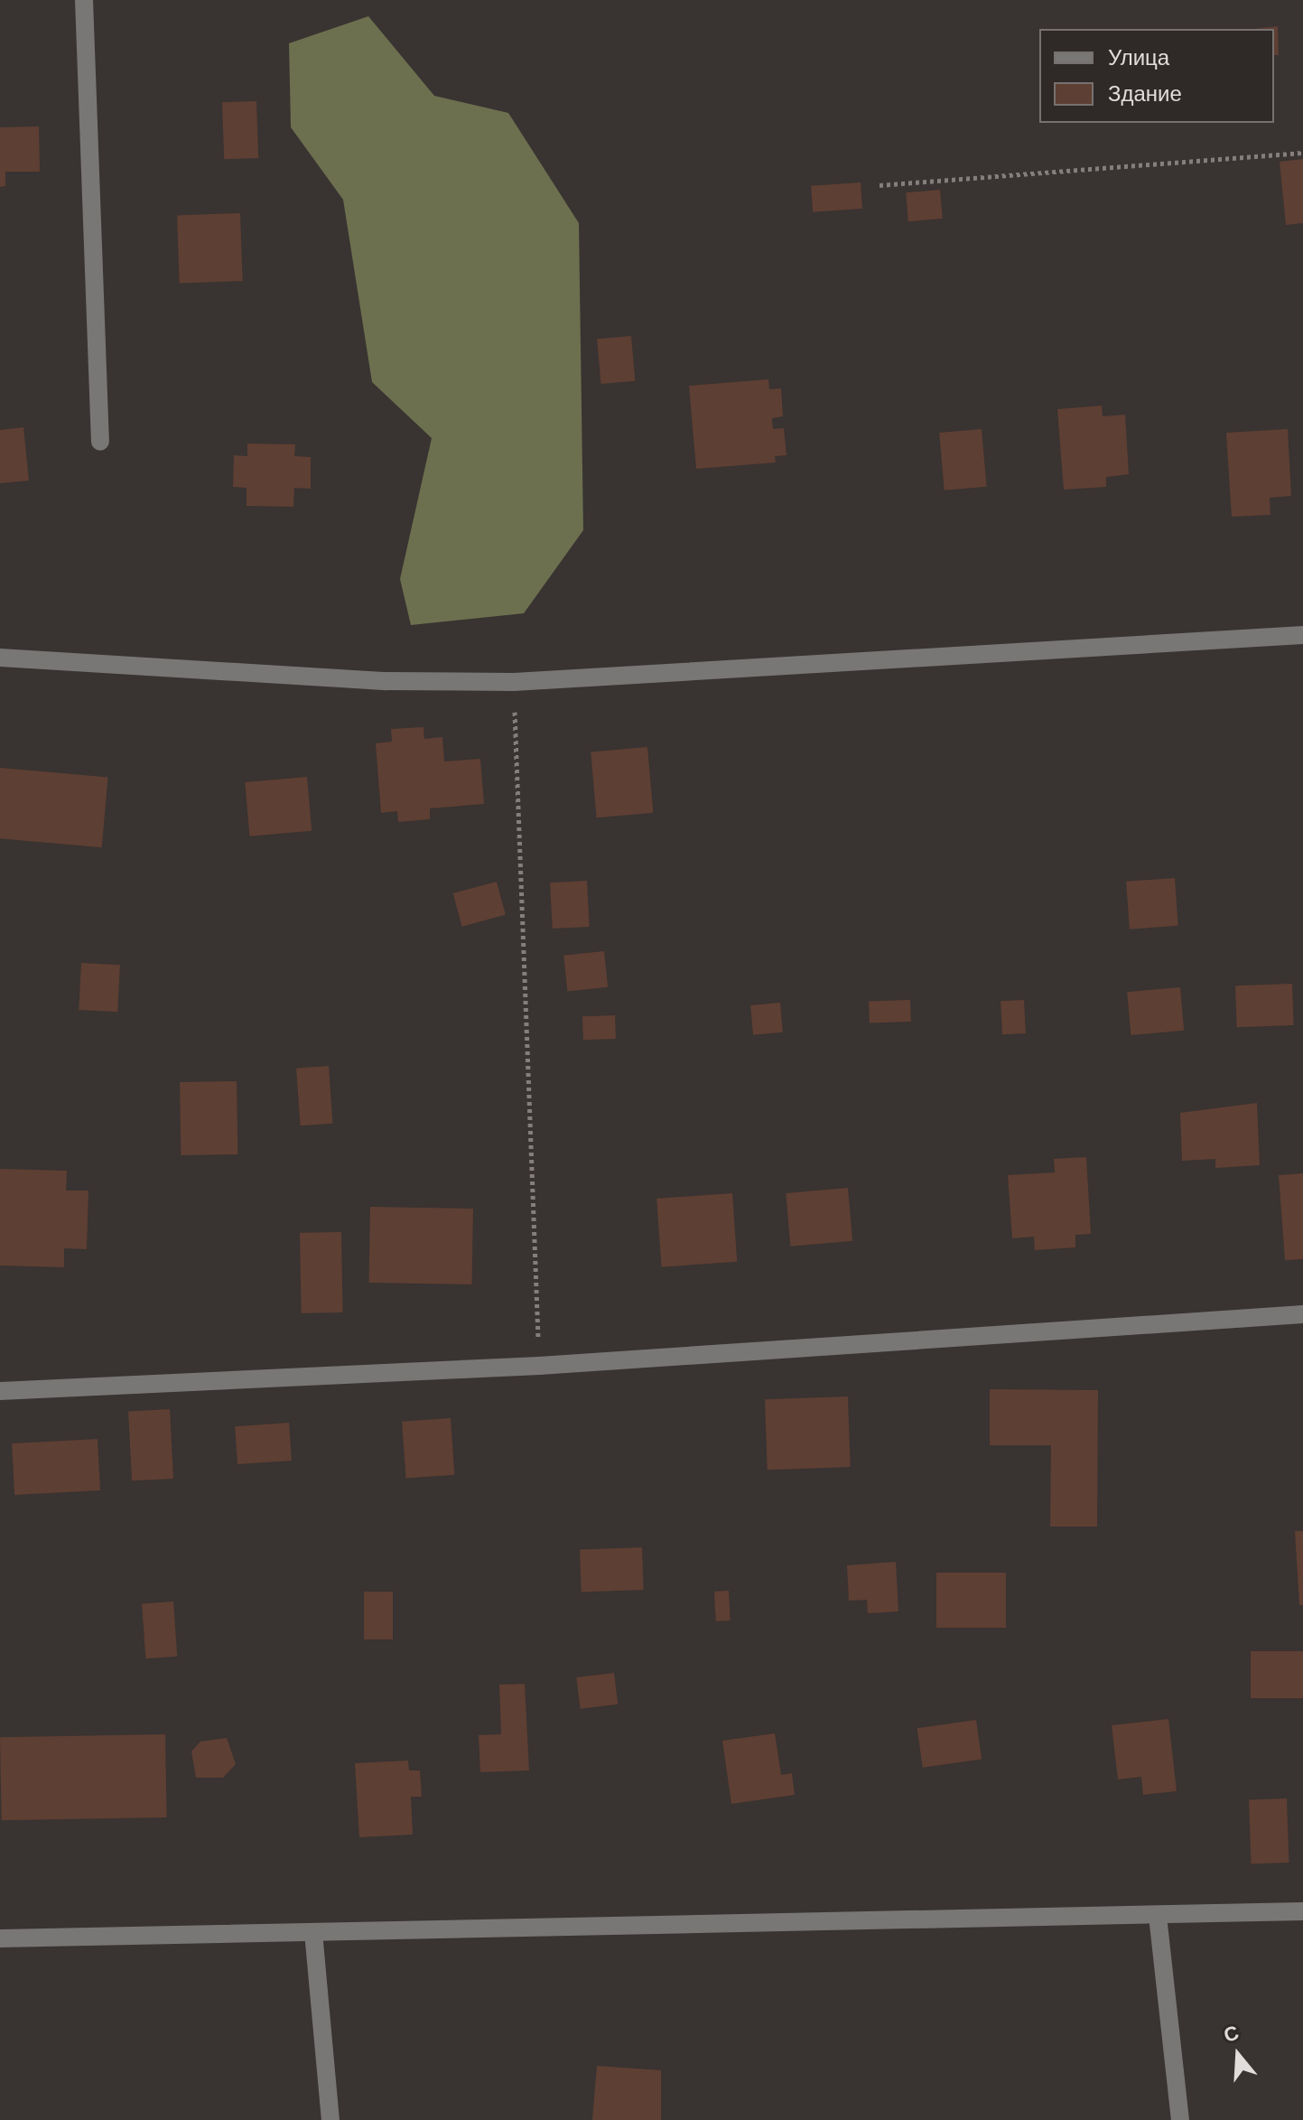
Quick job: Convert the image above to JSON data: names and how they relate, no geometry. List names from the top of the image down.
{
  "legend": ["Улица", "Здание"],
  "north": "top"
}
